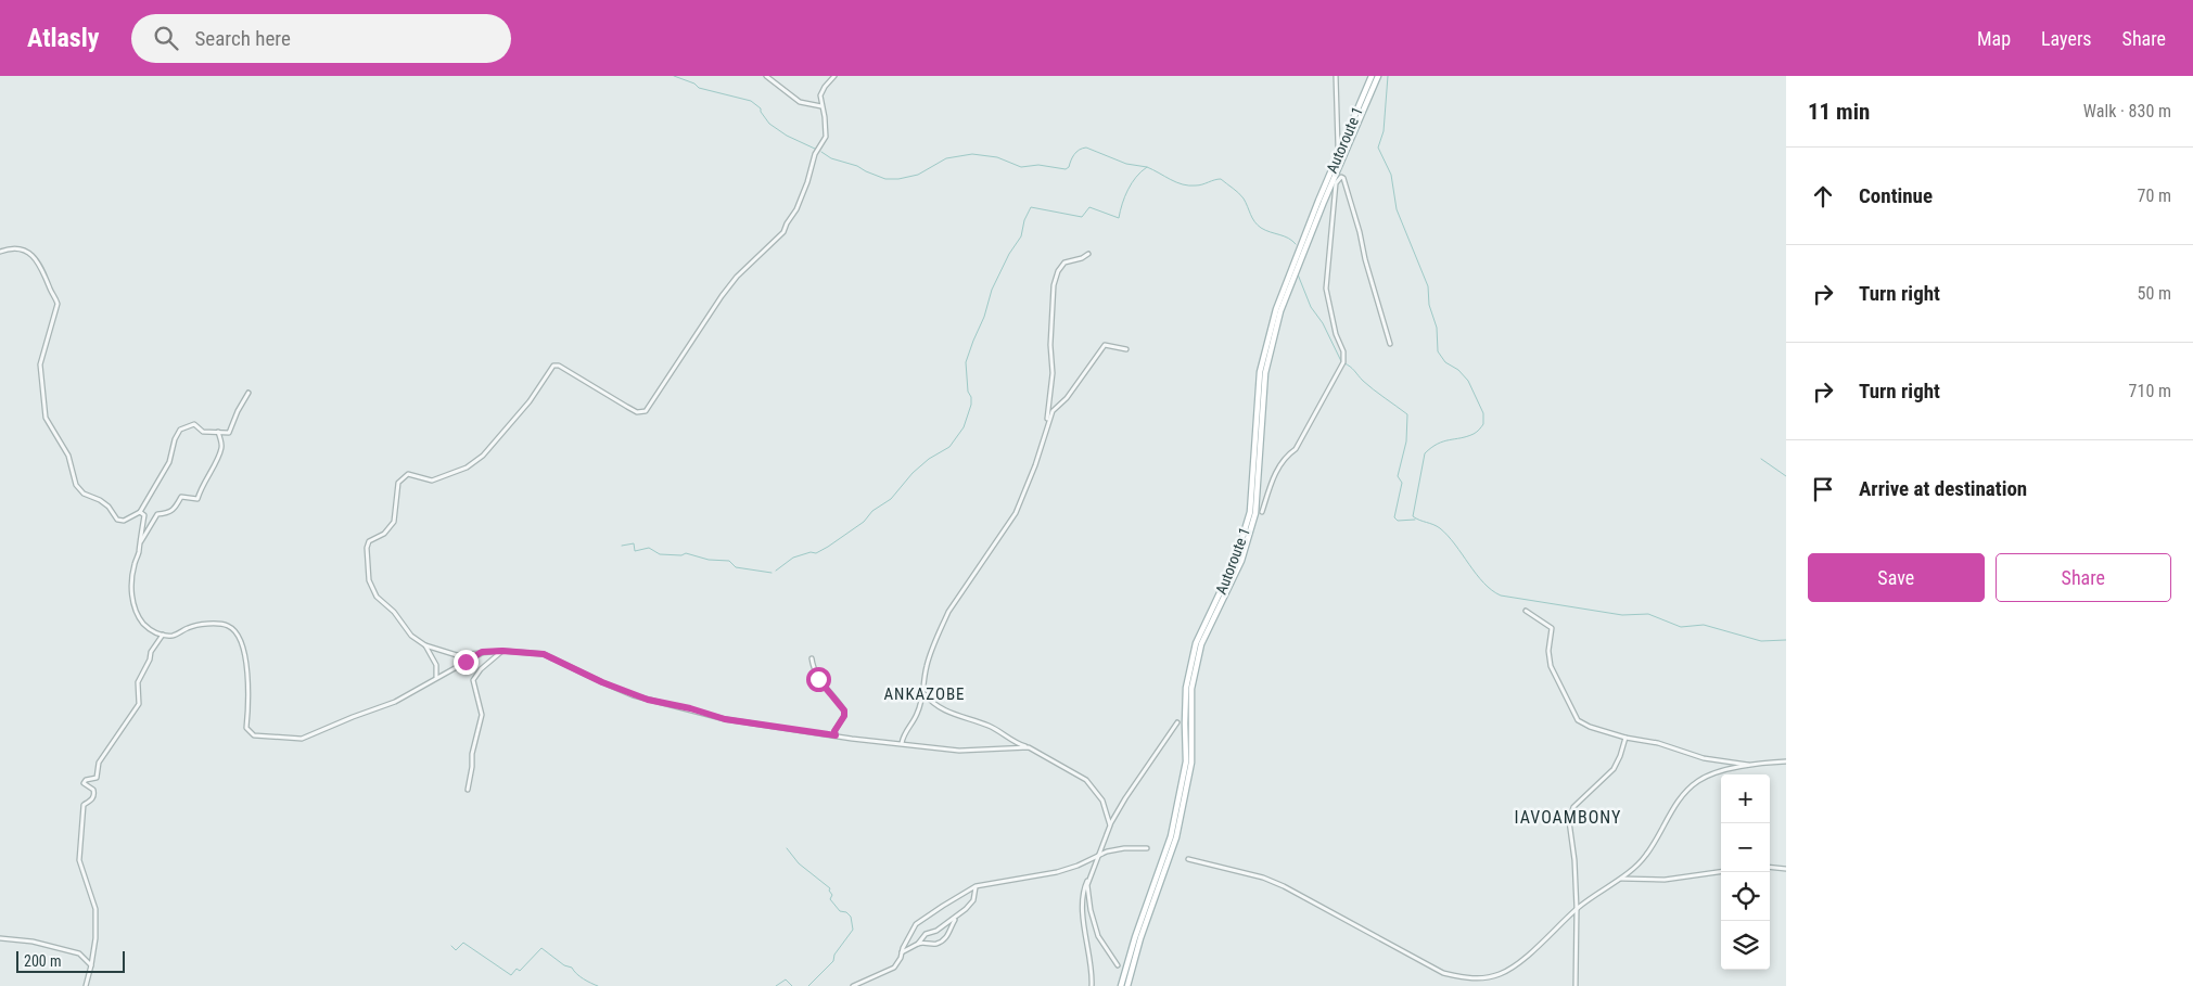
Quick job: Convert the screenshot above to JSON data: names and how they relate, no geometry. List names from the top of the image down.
{
  "streets": {
    "main road": ["Autoroute 1"]
  },
  "districts": ["ANKAZOBE", "IAVOAMBONY"],
  "scale_bar": "200 m",
  "page": {
    "header": "Atlasly",
    "search": "Search here",
    "nav": ["Map", "Layers", "Share"],
    "heading": ["11 min", "Walk · 830 m"],
    "list": [
      ["Continue", "70 m"],
      ["Turn right", "50 m"],
      ["Turn right", "710 m"],
      "Arrive at destination"
    ],
    "buttons": ["Save", "Share"],
    "map_buttons": ["+", "−"],
    "scale": "200 m"
  }
}
